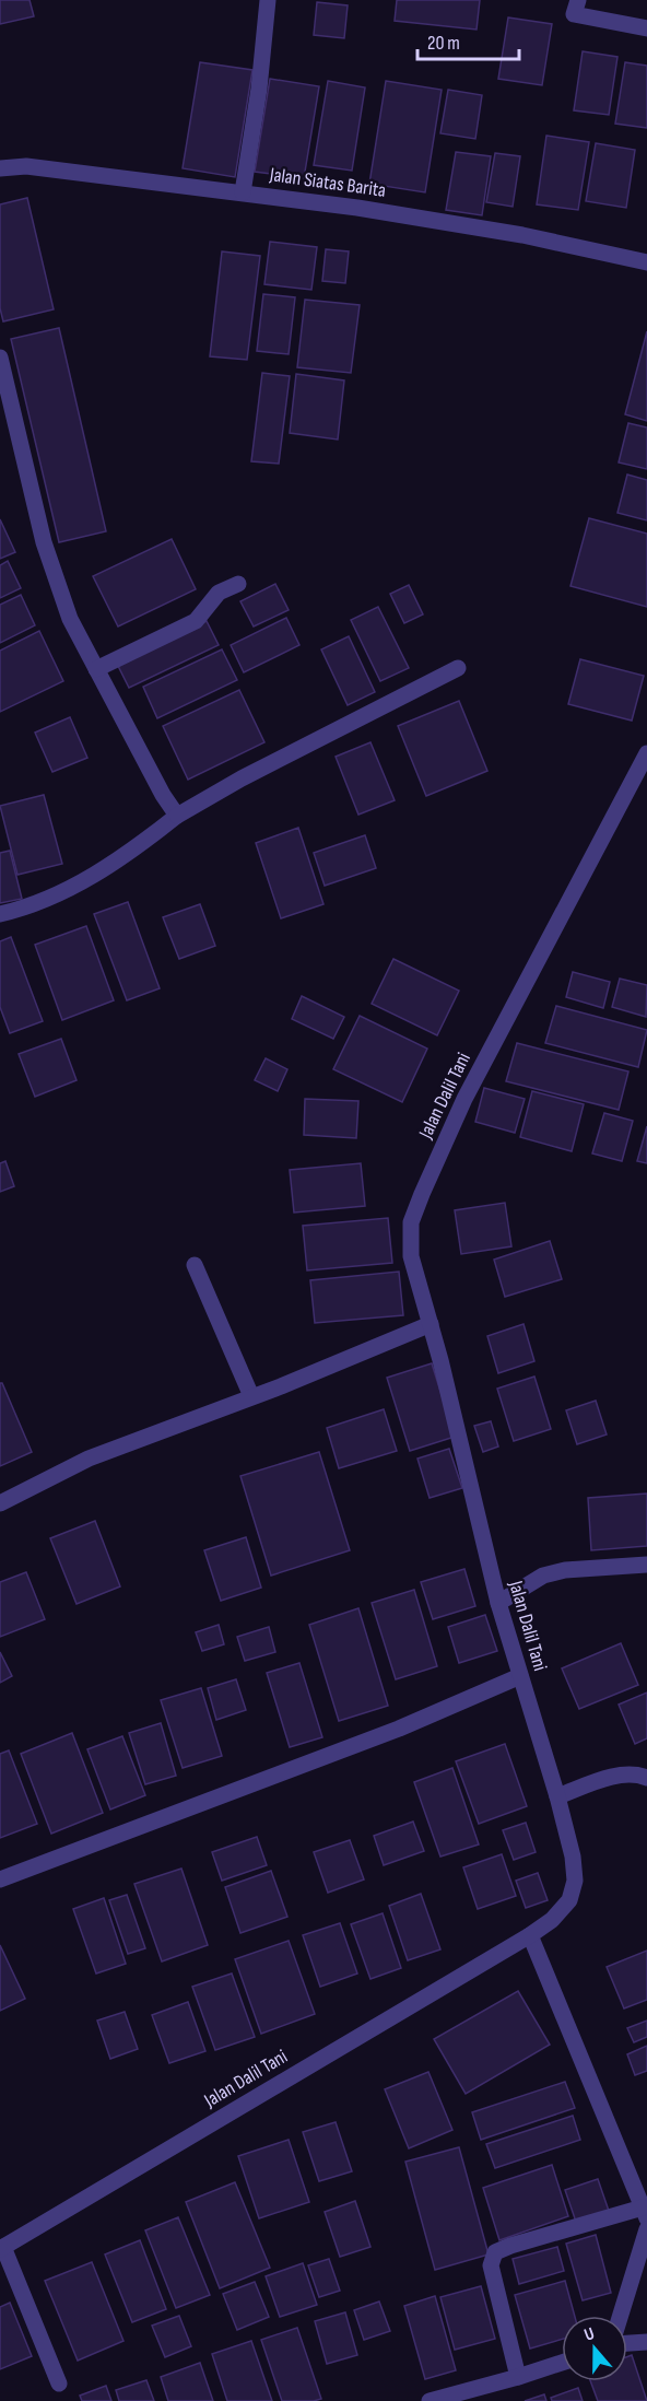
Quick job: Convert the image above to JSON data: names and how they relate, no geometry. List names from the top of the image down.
{
  "streets": {
    "street": ["Jalan Siatas Barita", "Jalan Dalil Tani"]
  },
  "scale_bar": "20 m",
  "north": "top"
}
